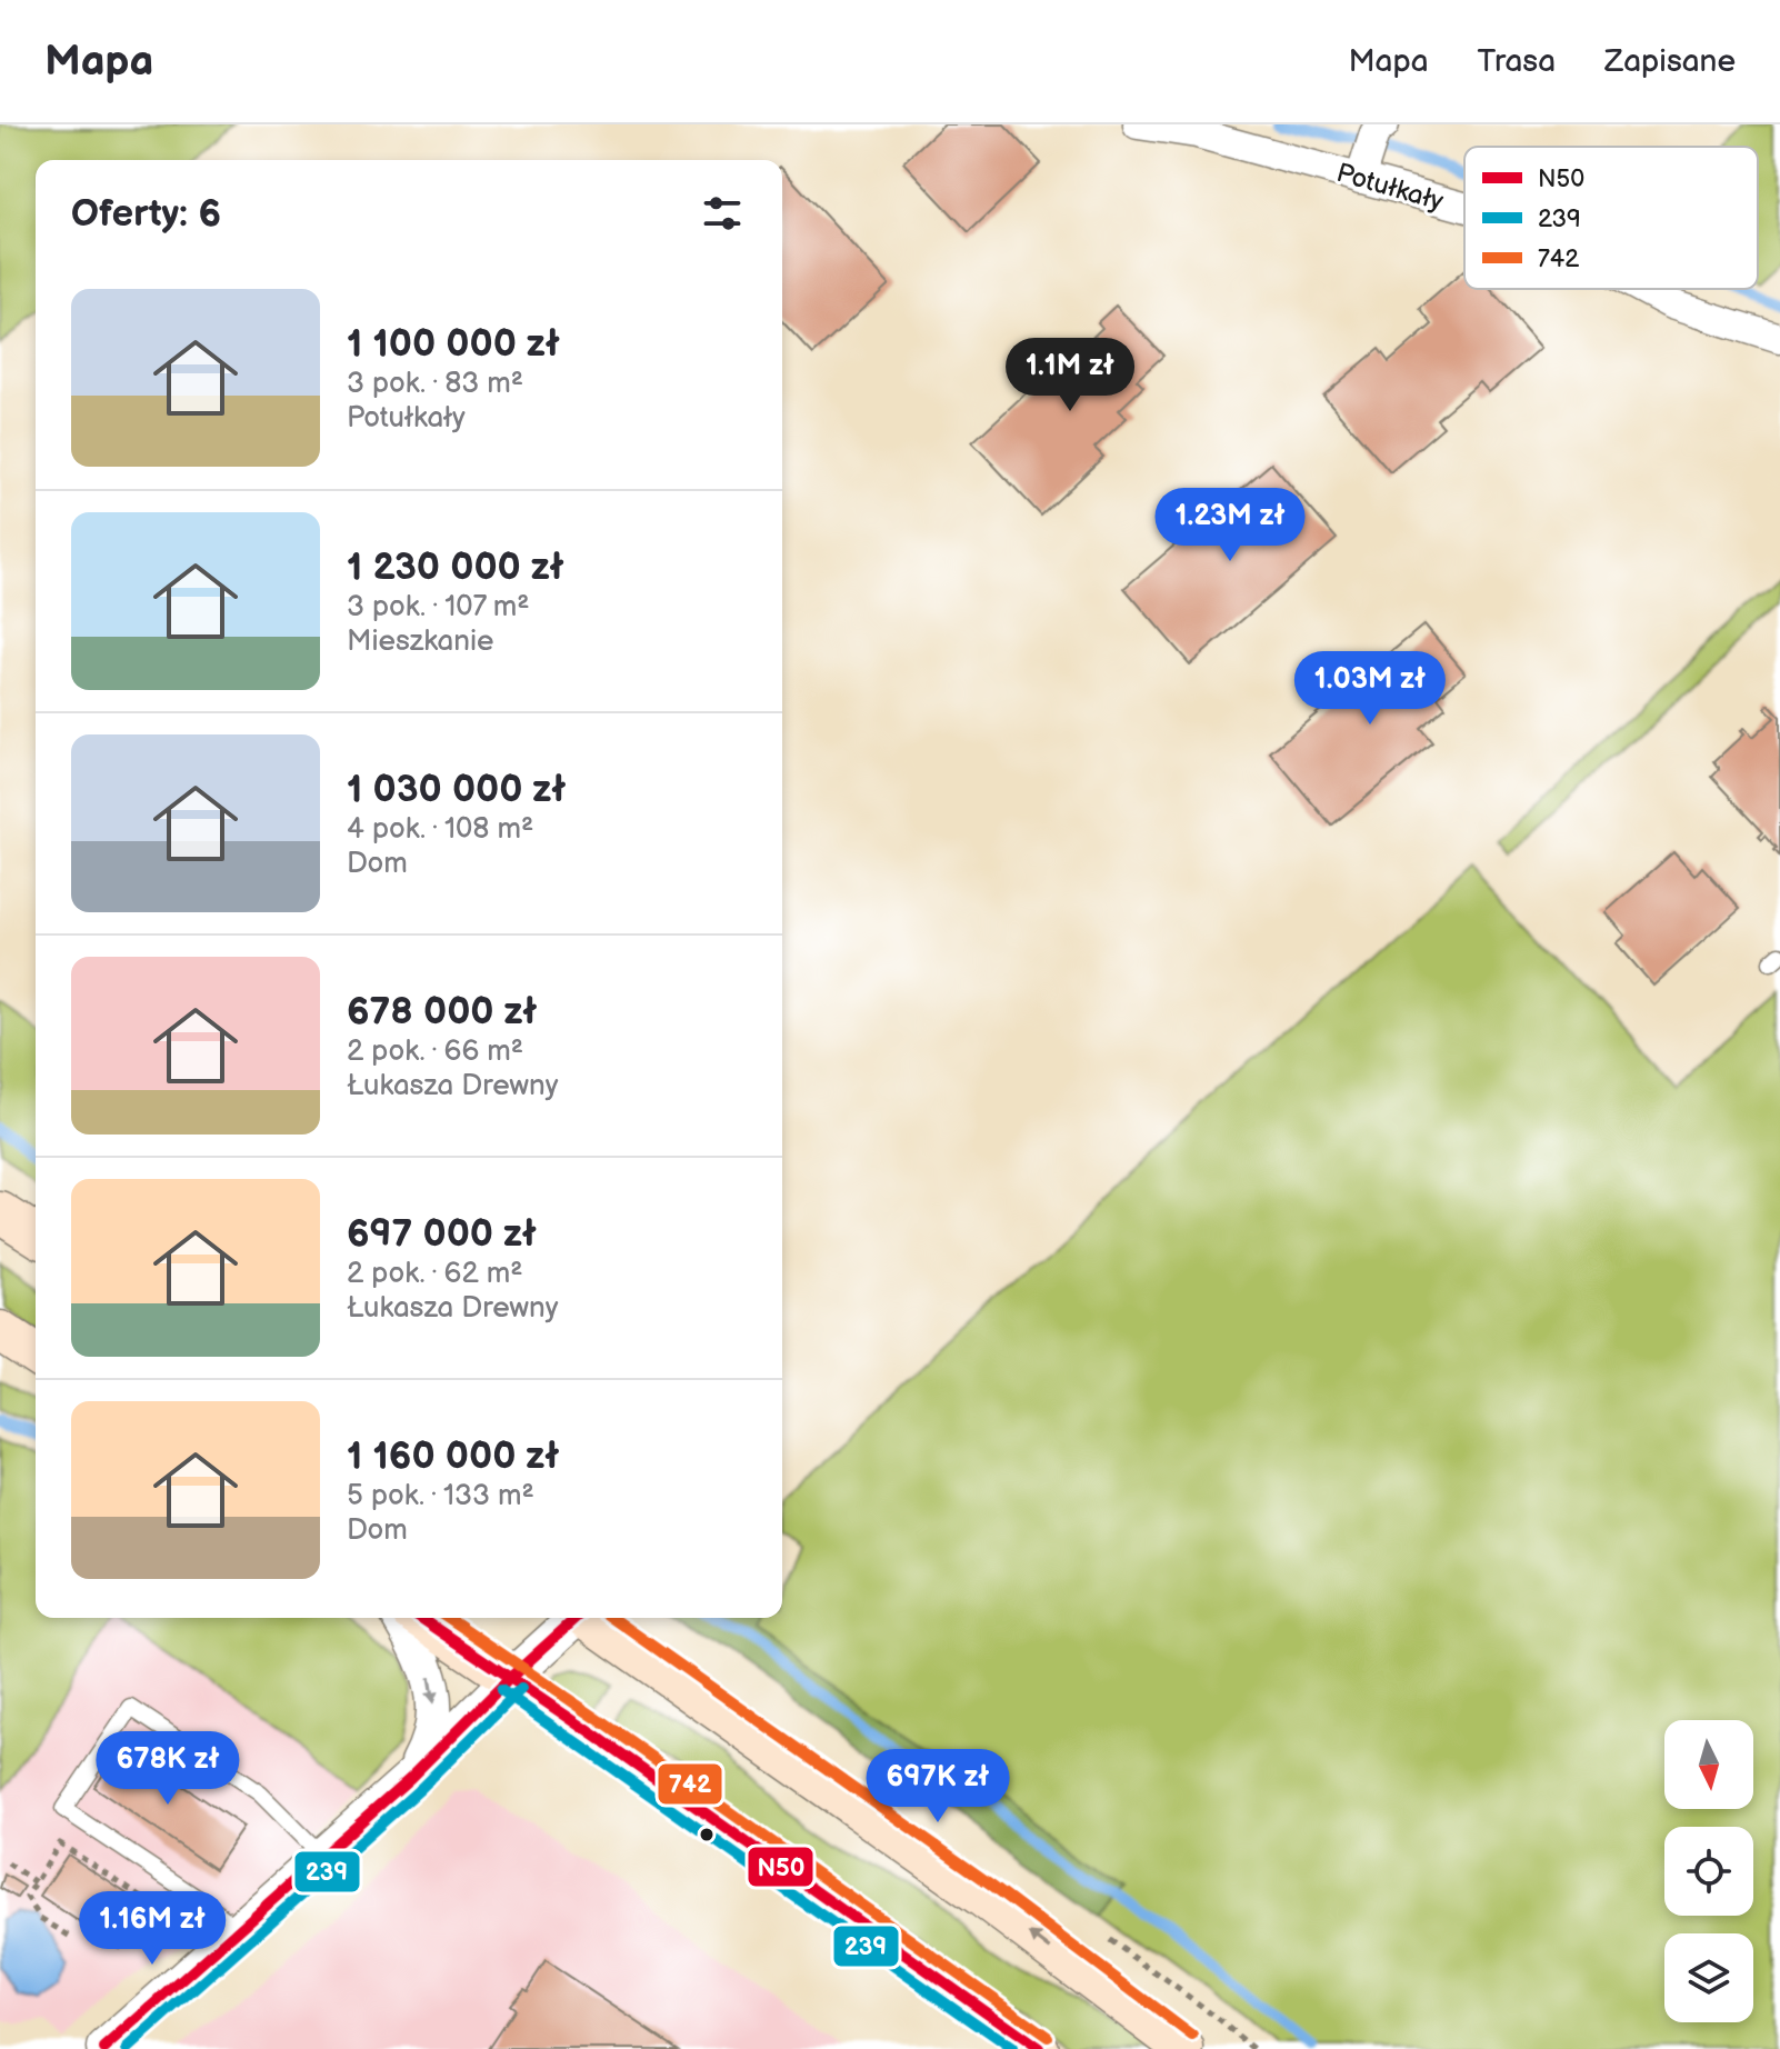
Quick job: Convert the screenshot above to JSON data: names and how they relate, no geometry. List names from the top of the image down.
{
  "streets": {
    "street": ["Potułkały"]
  },
  "lines": ["transit line N50", "transit line 742", "transit line 239"],
  "legend": ["N50", "239", "742"],
  "north": "bottom",
  "page": {
    "header": "Mapa",
    "nav": ["Mapa", "Trasa", "Zapisane"],
    "heading": "Oferty: 6",
    "list": [
      {
        "name": "1 100 000 zł",
        "note": "3 pok. · 83 m² · Potułkały"
      },
      {
        "name": "1 230 000 zł",
        "note": "3 pok. · 107 m² · Mieszkanie"
      },
      {
        "name": "1 030 000 zł",
        "note": "4 pok. · 108 m² · Dom"
      },
      {
        "name": "678 000 zł",
        "note": "2 pok. · 66 m² · Łukasza Drewny"
      },
      {
        "name": "697 000 zł",
        "note": "2 pok. · 62 m² · Łukasza Drewny"
      },
      {
        "name": "1 160 000 zł",
        "note": "5 pok. · 133 m² · Dom"
      }
    ],
    "price": [
      "1.1M zł",
      "1.23M zł",
      "1.03M zł",
      "678K zł",
      "697K zł",
      "1.16M zł"
    ]
  }
}
